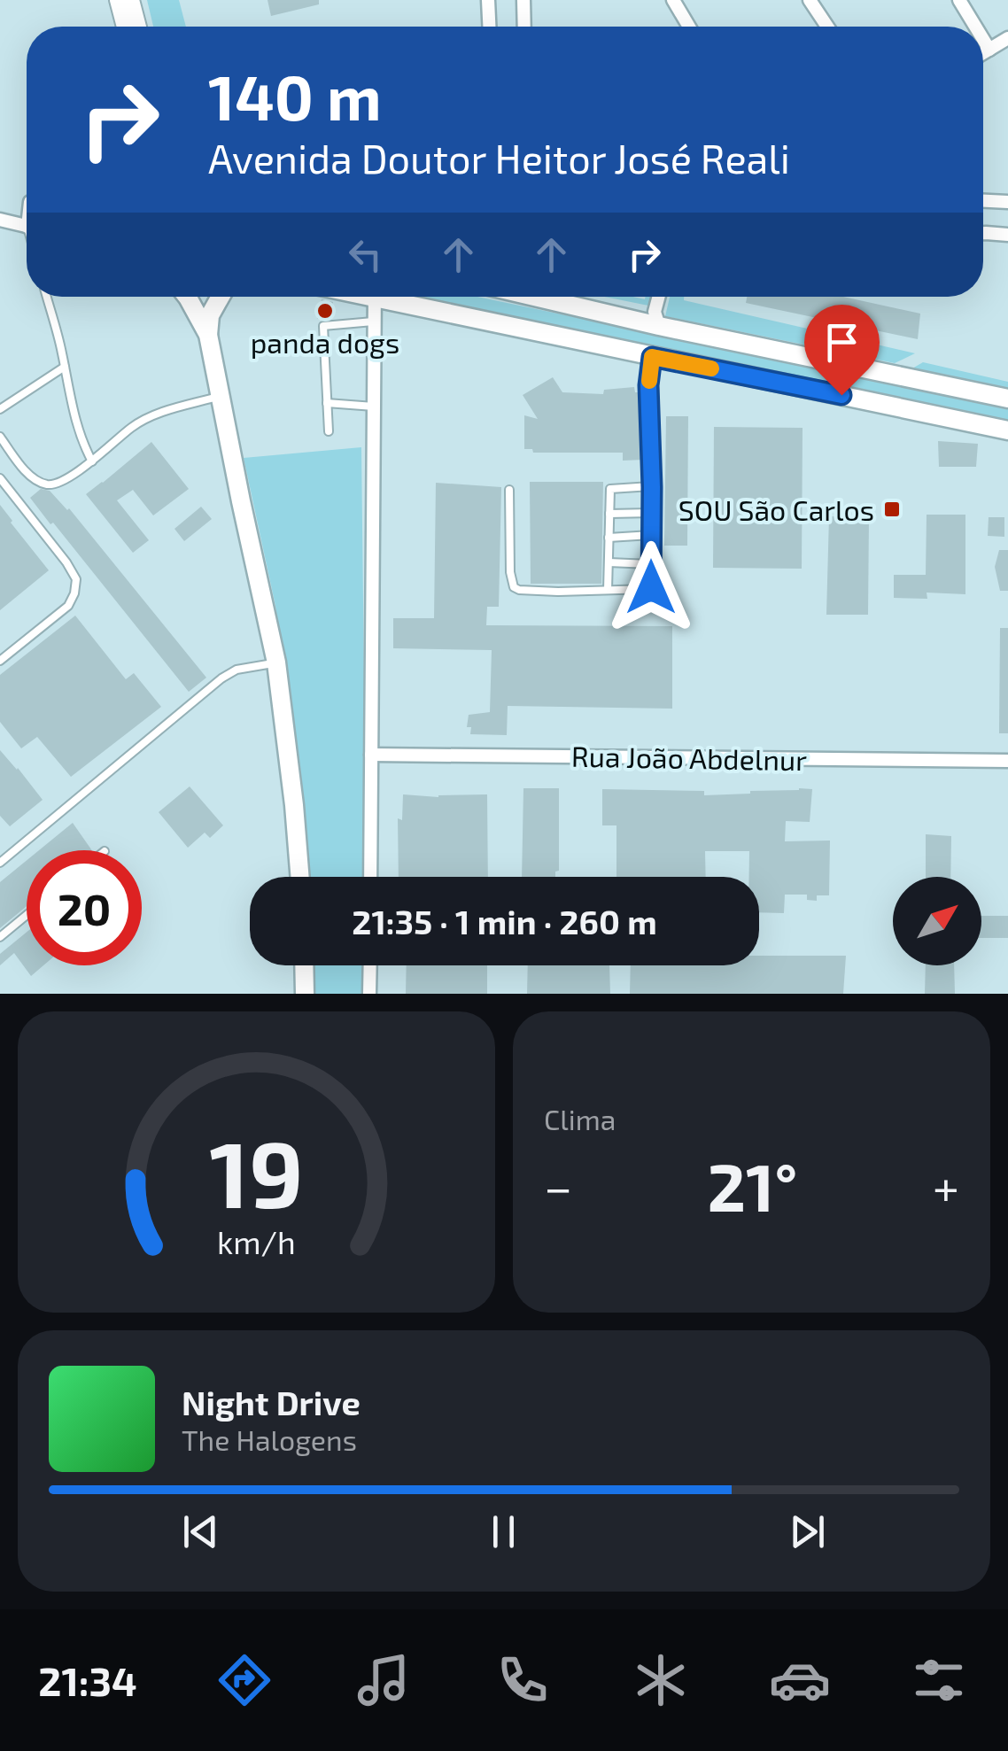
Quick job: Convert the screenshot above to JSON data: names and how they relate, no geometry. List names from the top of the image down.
{
  "streets": {
    "street": ["Rua João Abdelnur"]
  },
  "places": {
    "other": ["panda dogs"],
    "transit": ["SOU São Carlos"]
  },
  "north": "top right",
  "page": {
    "turn": ["140 m", "Avenida Doutor Heitor José Reali"],
    "limit": "20",
    "trip": "21:35 · 1 min · 260 m",
    "tile": "Clima",
    "heat": ["−", "21°", "+"],
    "song": ["Night Drive", "The Halogens"],
    "tabs": "21:34",
    "gauge": ["19", "km/h"]
  }
}
